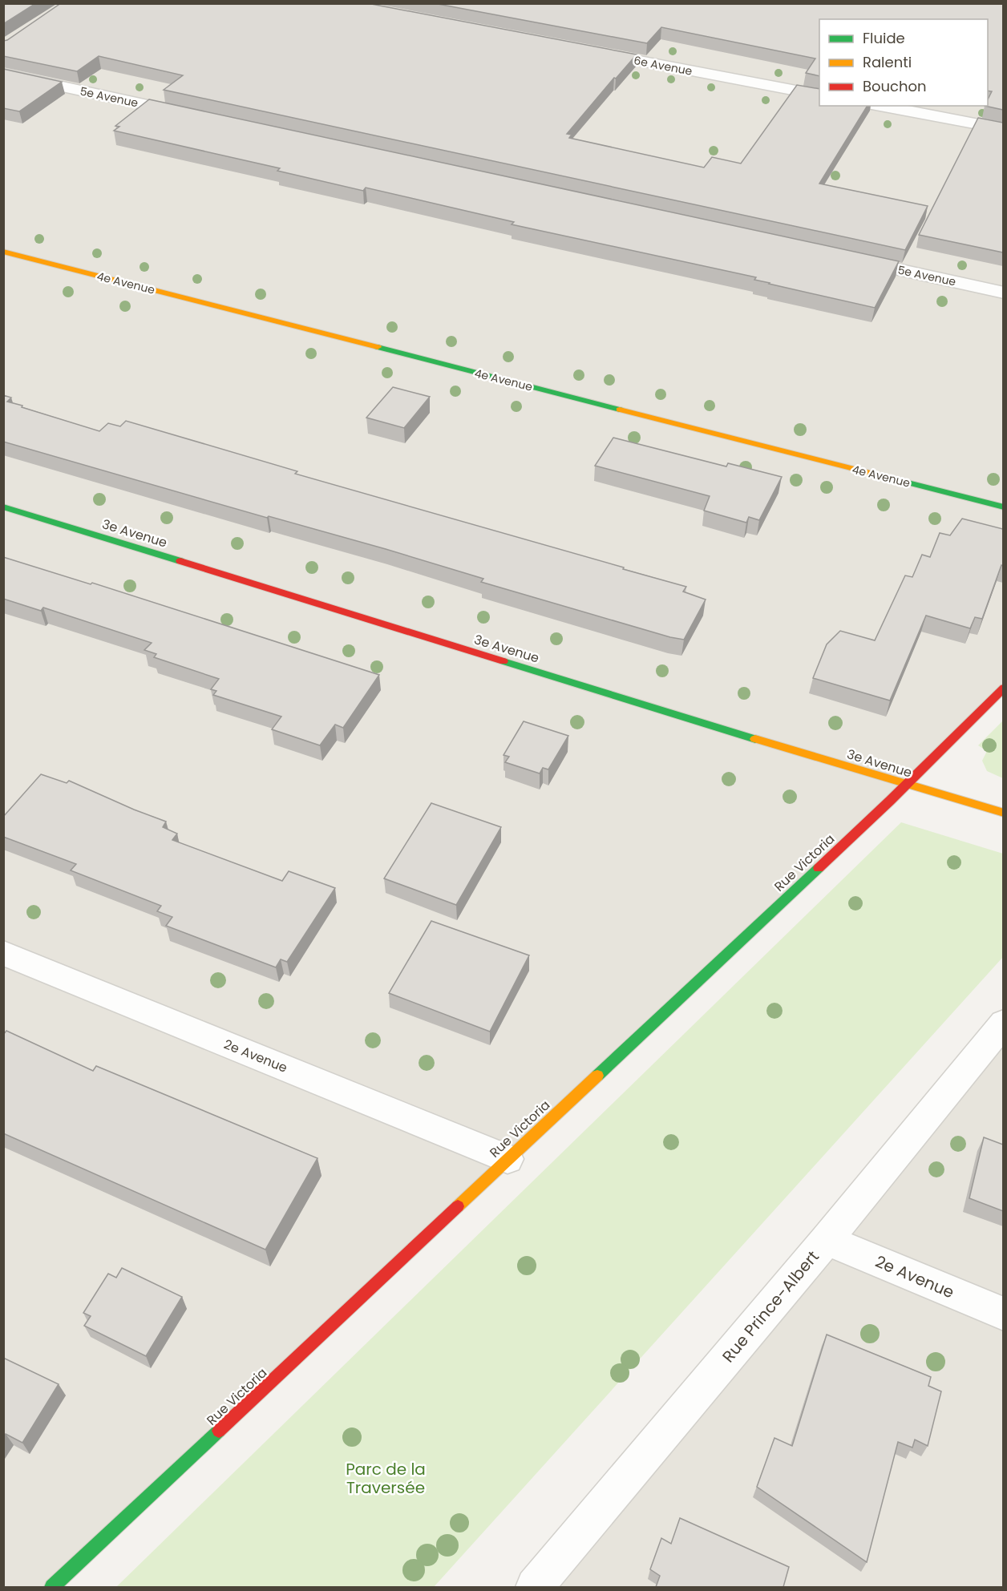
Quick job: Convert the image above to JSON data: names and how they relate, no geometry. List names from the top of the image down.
{
  "streets": {
    "street": [
      "6e Avenue",
      "5e Avenue",
      "4e Avenue",
      "3e Avenue",
      "Rue Victoria",
      "2e Avenue",
      "Rue Prince-Albert"
    ]
  },
  "crossings": [
    ["3e Avenue", "Rue Victoria"],
    ["Rue Victoria", "2e Avenue"],
    ["2e Avenue", "Rue Prince-Albert"]
  ],
  "parks": ["Parc de la Traversée"],
  "legend": ["Fluide", "Ralenti", "Bouchon"]
}
